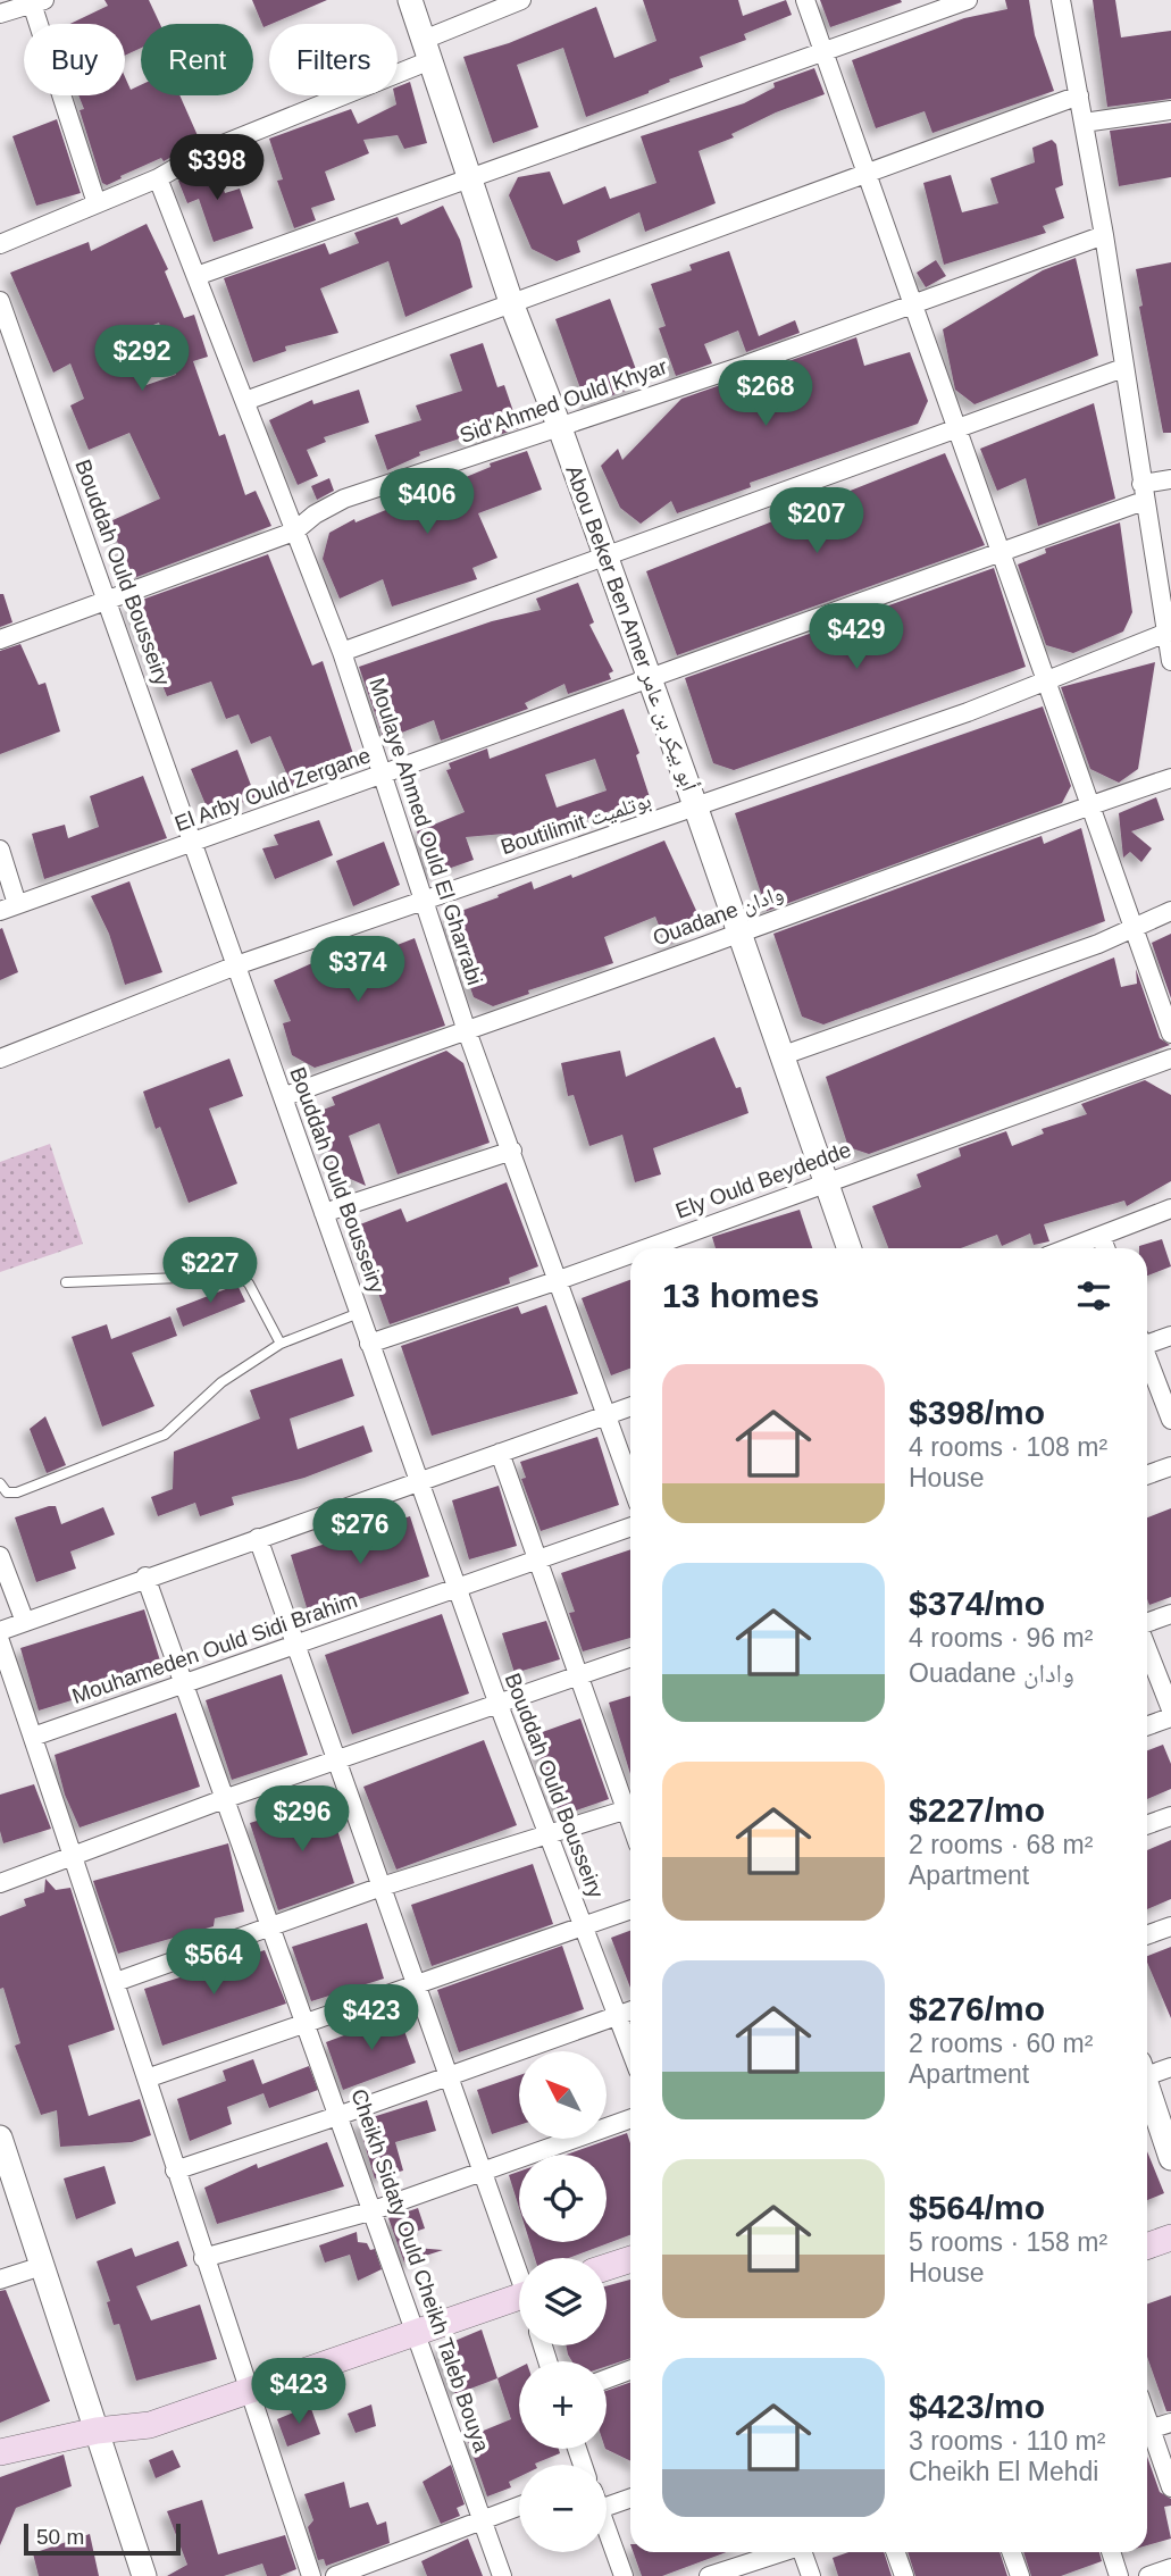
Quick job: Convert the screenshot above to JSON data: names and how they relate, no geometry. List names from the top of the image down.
{
  "streets": {
    "street": [
      "Sid'Ahmed Ould Khyar",
      "Bouddah Ould Bousseiry",
      "Abou Beker Ben Amer أبو بيكر بن عامر",
      "El Arby Ould Zergane",
      "Boutilimit بوتلميت",
      "Moulaye Ahmed Ould El Gharrabi",
      "Ouadane وادان",
      "Ely Ould Beydedde",
      "Mouhameden Ould Sidi Brahim",
      "Cheikh Sidaty Ould Cheikh Taleb Bouya"
    ]
  },
  "crossings": [
    ["Sid'Ahmed Ould Khyar", "Bouddah Ould Bousseiry"],
    ["Sid'Ahmed Ould Khyar", "Abou Beker Ben Amer أبو بيكر بن عامر"],
    ["Sid'Ahmed Ould Khyar", "Moulaye Ahmed Ould El Gharrabi"],
    ["Bouddah Ould Bousseiry", "El Arby Ould Zergane"],
    ["Bouddah Ould Bousseiry", "Boutilimit بوتلميت"],
    ["Bouddah Ould Bousseiry", "Ouadane وادان"],
    ["Bouddah Ould Bousseiry", "Ely Ould Beydedde"],
    ["Bouddah Ould Bousseiry", "Mouhameden Ould Sidi Brahim"],
    ["Abou Beker Ben Amer أبو بيكر بن عامر", "El Arby Ould Zergane"],
    ["Abou Beker Ben Amer أبو بيكر بن عامر", "Boutilimit بوتلميت"],
    ["Abou Beker Ben Amer أبو بيكر بن عامر", "Ouadane وادان"],
    ["Abou Beker Ben Amer أبو بيكر بن عامر", "Ely Ould Beydedde"],
    ["El Arby Ould Zergane", "Moulaye Ahmed Ould El Gharrabi"],
    ["Boutilimit بوتلميت", "Moulaye Ahmed Ould El Gharrabi"],
    ["Moulaye Ahmed Ould El Gharrabi", "Ouadane وادان"],
    ["Moulaye Ahmed Ould El Gharrabi", "Ely Ould Beydedde"],
    ["Mouhameden Ould Sidi Brahim", "Cheikh Sidaty Ould Cheikh Taleb Bouya"]
  ],
  "scale_bar": "50 m",
  "north": "top left",
  "page": {
    "chip": ["Buy", "Rent", "Filters"],
    "price": [
      "$398",
      "$292",
      "$268",
      "$406",
      "$207",
      "$429",
      "$374",
      "$227",
      "$276",
      "$296",
      "$564",
      "$423",
      "$423"
    ],
    "heading": "13 homes",
    "list": [
      {
        "name": "$398/mo",
        "note": "4 rooms · 108 m² · House"
      },
      {
        "name": "$374/mo",
        "note": "4 rooms · 96 m² · Ouadane وادان"
      },
      {
        "name": "$227/mo",
        "note": "2 rooms · 68 m² · Apartment"
      },
      {
        "name": "$276/mo",
        "note": "2 rooms · 60 m² · Apartment"
      },
      {
        "name": "$564/mo",
        "note": "5 rooms · 158 m² · House"
      },
      {
        "name": "$423/mo",
        "note": "3 rooms · 110 m² · Cheikh El Mehdi"
      }
    ],
    "map_buttons": ["+", "−"],
    "scale": "50 m"
  }
}
